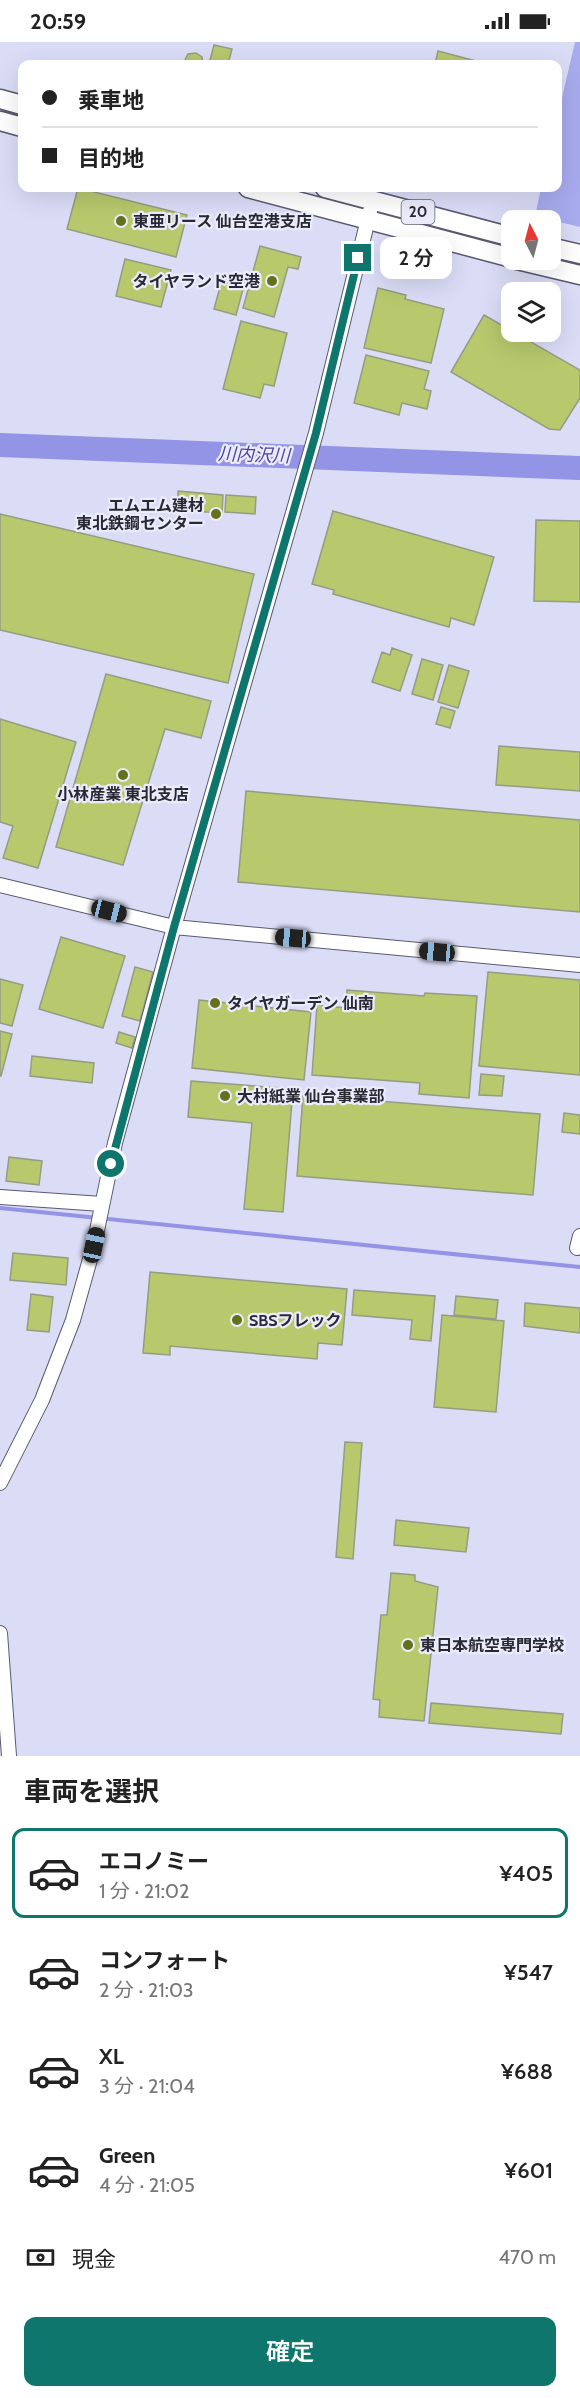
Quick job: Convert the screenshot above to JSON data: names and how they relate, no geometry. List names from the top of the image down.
{
  "streets": {
    "main road": ["20"]
  },
  "water": ["川内沢川"],
  "places": [
    "東亜リース 仙台空港支店",
    "タイヤランド空港",
    "エムエム建材 東北鉄鋼センター",
    "小林産業 東北支店",
    "タイヤガーデン 仙南",
    "大村紙業 仙台事業部",
    "SBSフレック",
    "東日本航空専門学校"
  ],
  "north": "top",
  "page": {
    "status": "20:59",
    "banner": ["乗車地", "目的地"],
    "bubble": "2 分",
    "heading": "車両を選択",
    "list": [
      {
        "name": "エコノミー",
        "note": "1 分 · 21:02",
        "value": "¥405"
      },
      {
        "name": "コンフォート",
        "note": "2 分 · 21:03",
        "value": "¥547"
      },
      {
        "name": "XL",
        "note": "3 分 · 21:04",
        "value": "¥688"
      },
      {
        "name": "Green",
        "note": "4 分 · 21:05",
        "value": "¥601"
      }
    ],
    "pay": ["現金", "470 m"],
    "buttons": "確定"
  }
}
